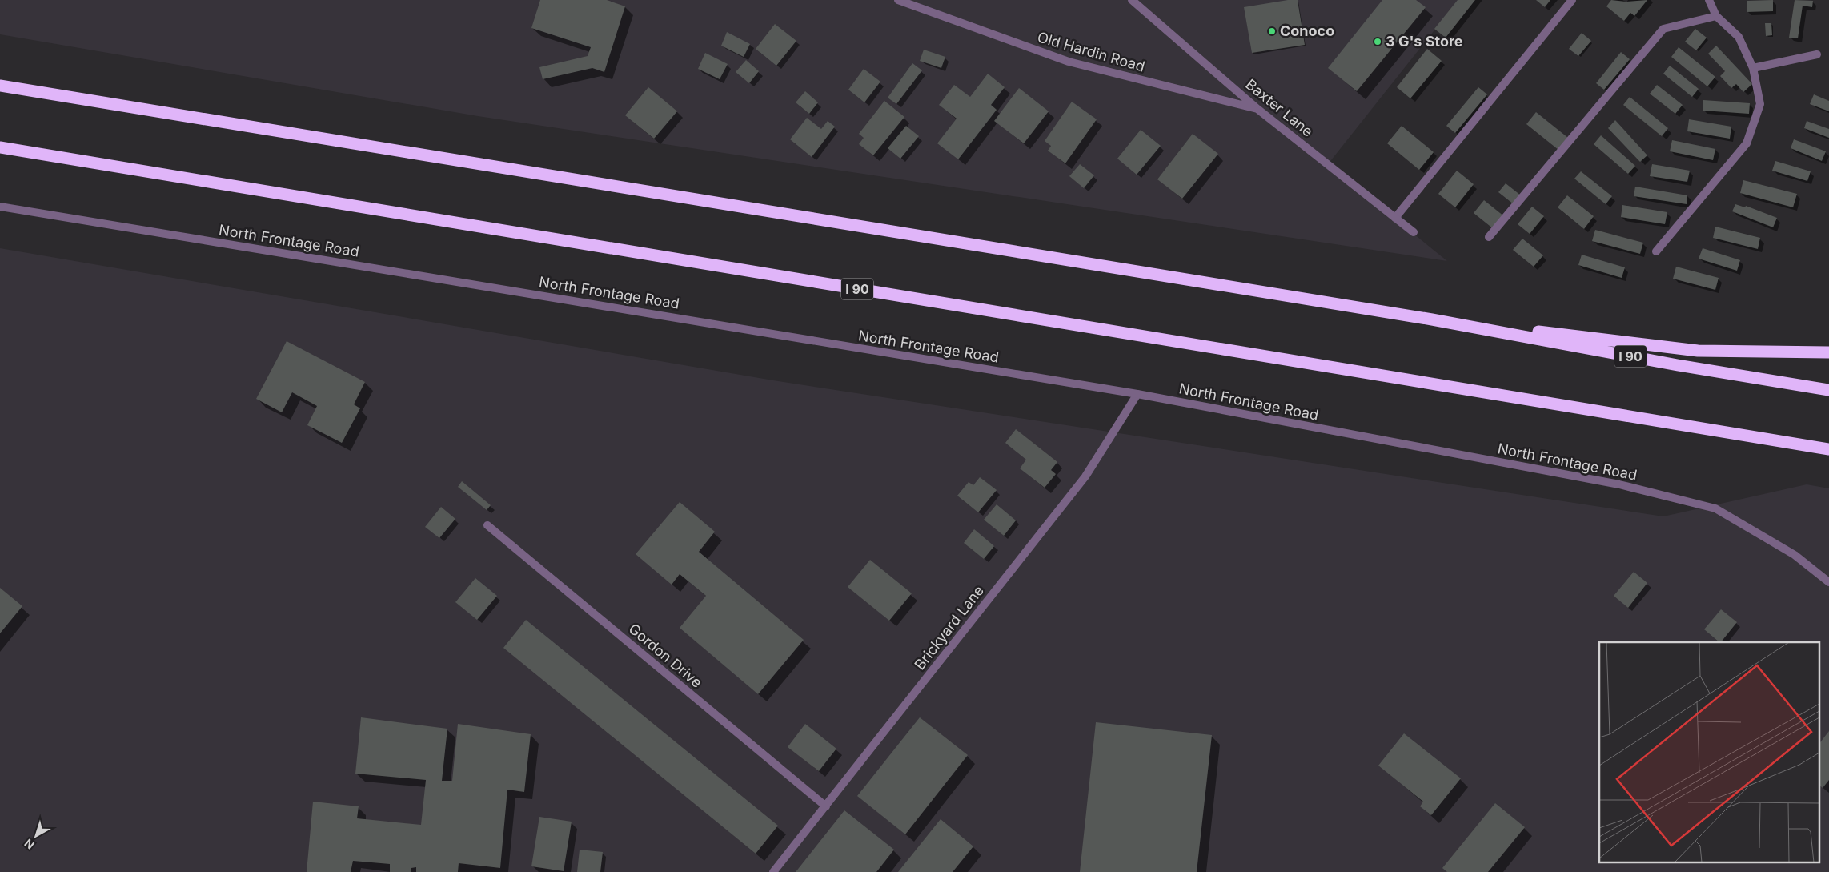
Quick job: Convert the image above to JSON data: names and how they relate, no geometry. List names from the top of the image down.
{
  "streets": {
    "highway": ["I 90"],
    "street": [
      "Old Hardin Road",
      "Baxter Lane",
      "North Frontage Road",
      "Brickyard Lane",
      "Gordon Drive"
    ]
  },
  "crossings": [
    ["Old Hardin Road", "Baxter Lane"],
    ["North Frontage Road", "Brickyard Lane"],
    ["Brickyard Lane", "Gordon Drive"]
  ],
  "places": ["Conoco", "3 G's Store"],
  "north": "bottom left"
}
